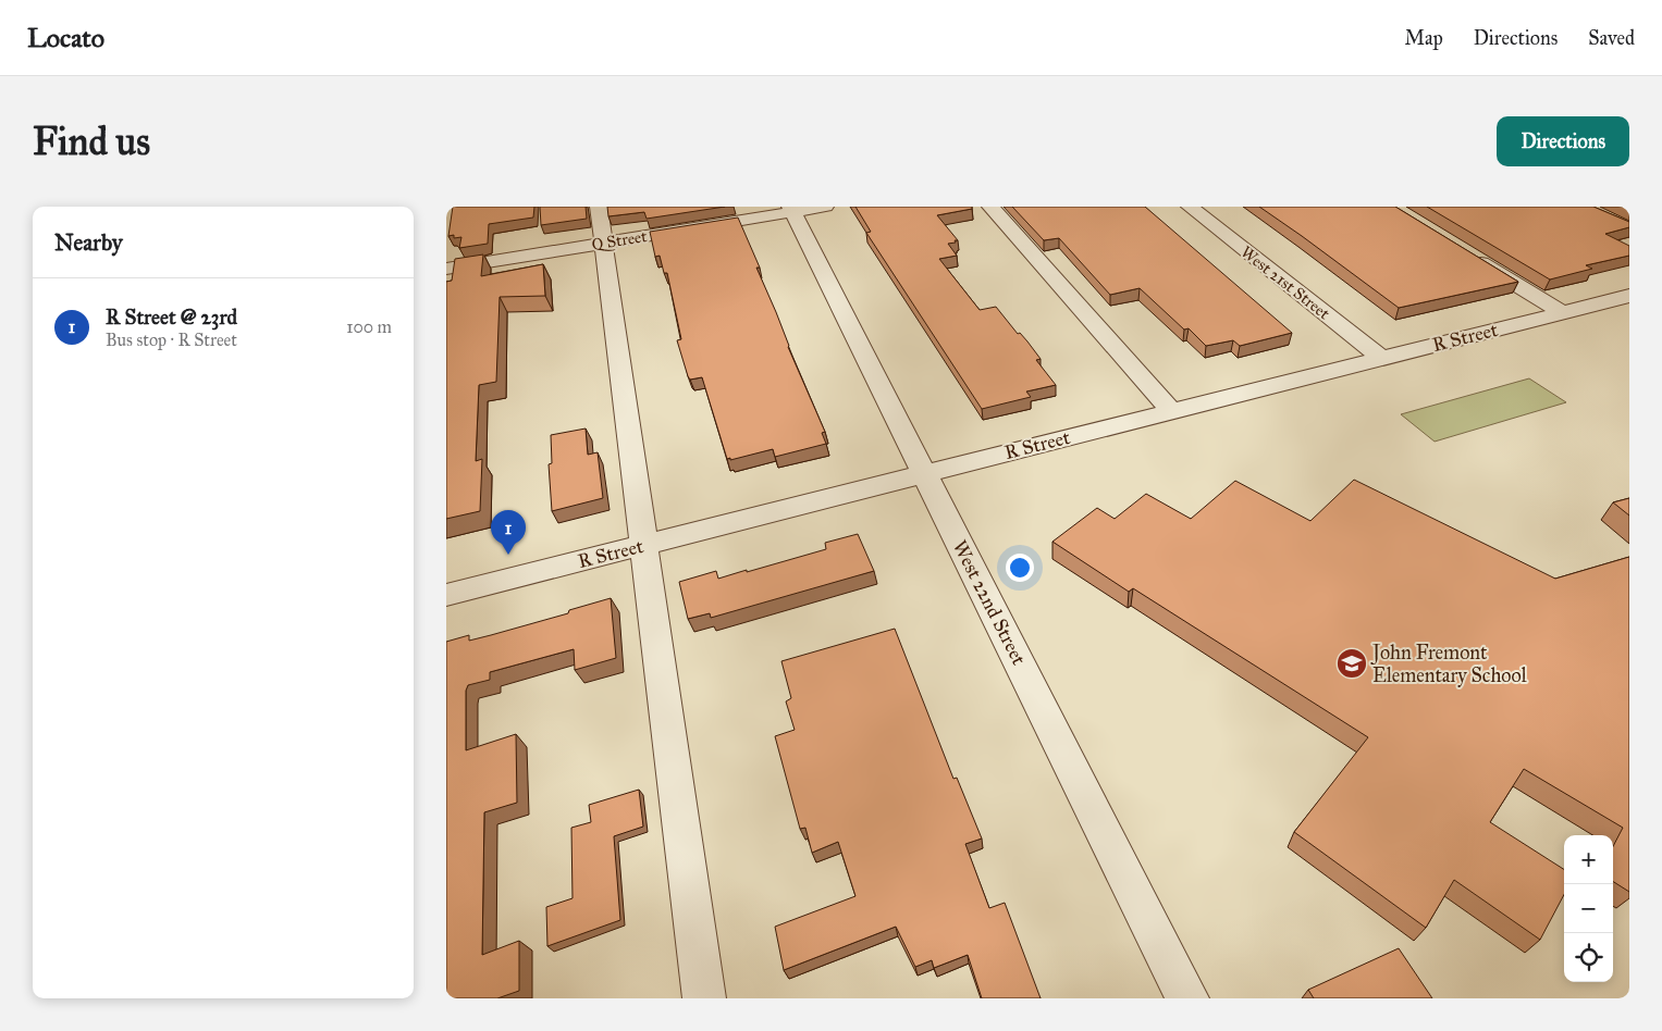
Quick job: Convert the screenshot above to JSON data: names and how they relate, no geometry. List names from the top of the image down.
{
  "streets": {
    "street": [
      "Q Street",
      "West 21st Street",
      "R Street",
      "West 22nd Street"
    ]
  },
  "crossings": [
    ["Q Street", "West 22nd Street"],
    ["West 21st Street", "R Street"],
    ["R Street", "West 22nd Street"]
  ],
  "places": {
    "school or university": ["John Fremont Elementary School"]
  },
  "page": {
    "header": "Locato",
    "nav": ["Map", "Directions", "Saved"],
    "buttons": "Directions",
    "title": "Find us",
    "heading": "Nearby",
    "list": [
      {
        "mark": "1",
        "name": "R Street @ 23rd",
        "note": "Bus stop · R Street",
        "value": "100 m"
      }
    ],
    "pins": "1",
    "map_buttons": ["+", "−"]
  }
}
